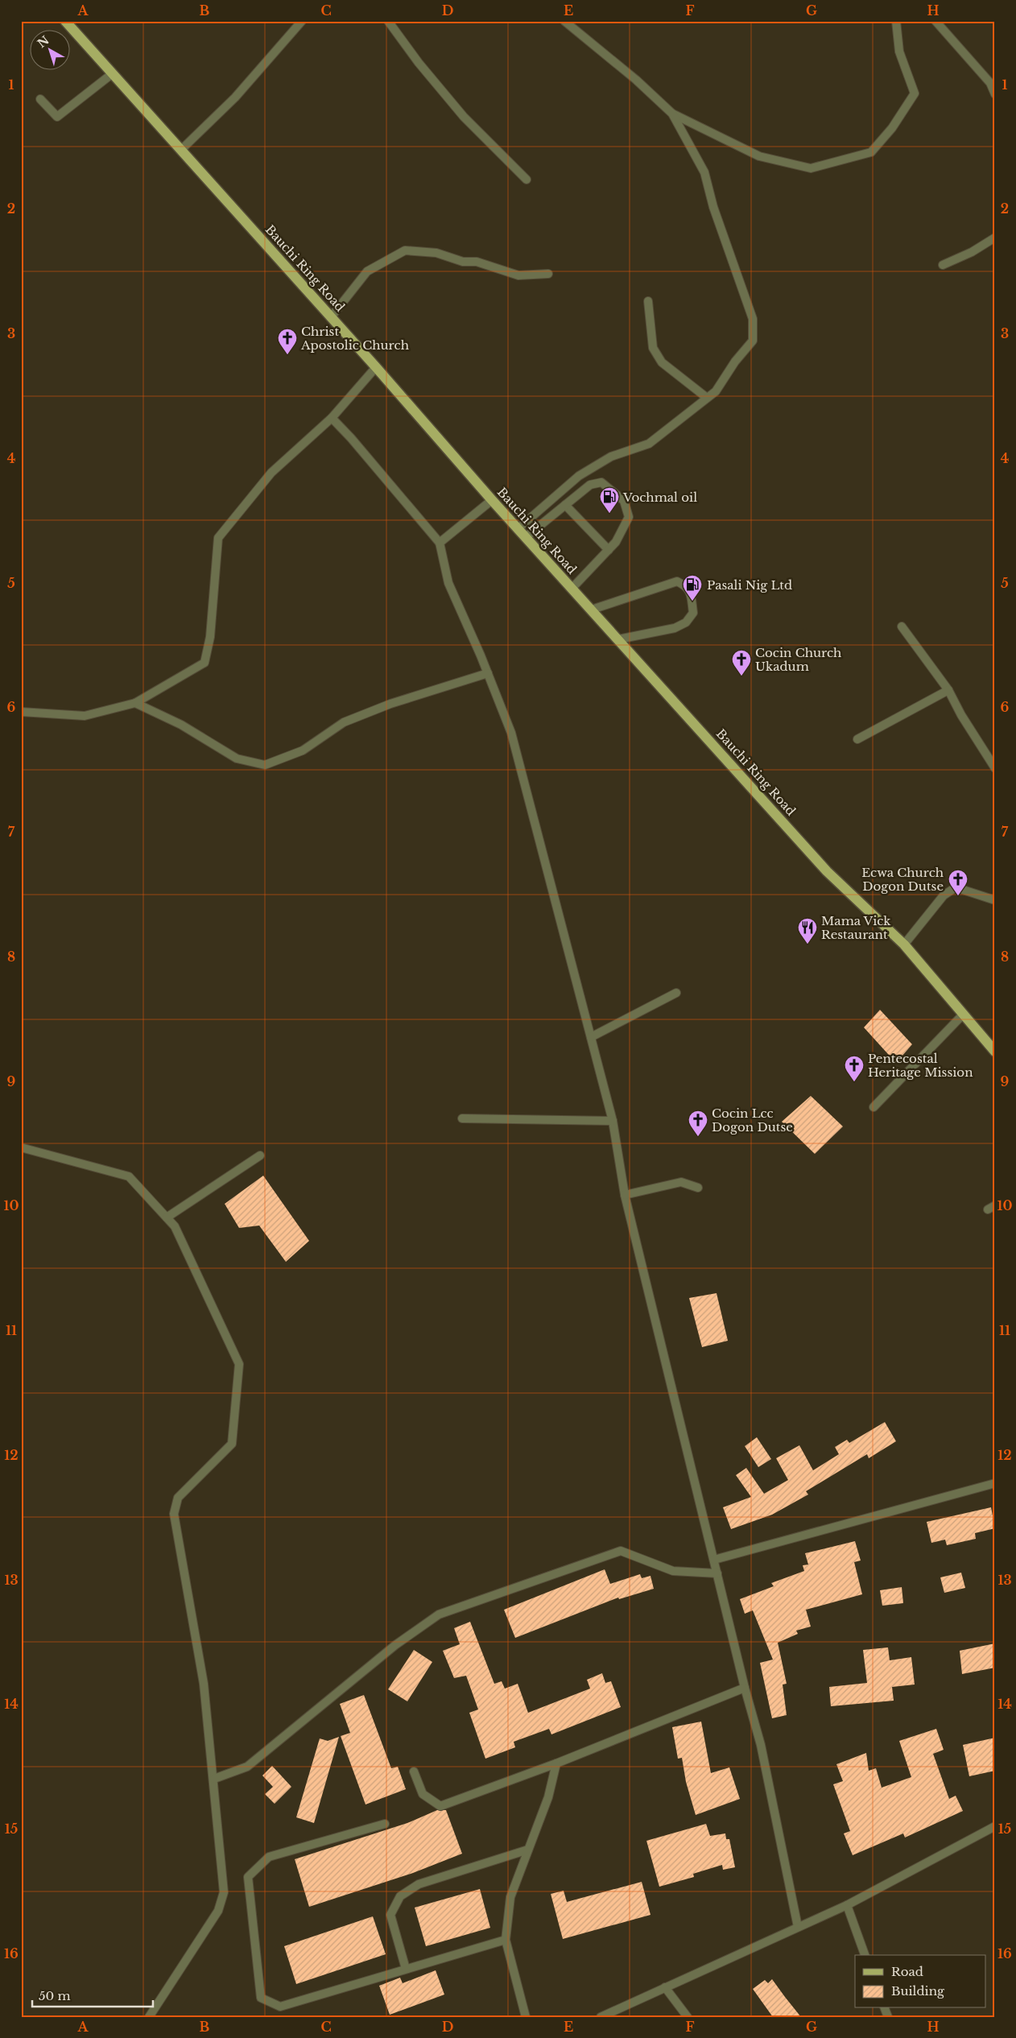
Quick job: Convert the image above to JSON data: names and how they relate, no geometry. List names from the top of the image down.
{
  "streets": {
    "main road": ["Bauchi Ring Road"]
  },
  "places": {
    "church": [
      "Christ Apostolic Church",
      "Cocin Church Ukadum",
      "Ecwa Church Dogon Dutse",
      "Pentecostal Heritage Mission",
      "Cocin Lcc Dogon Dutse"
    ],
    "fuel station": ["Vochmal oil", "Pasali Nig Ltd"],
    "restaurant": ["Mama Vick Restaurant"]
  },
  "legend": ["Road", "Building"],
  "scale_bar": "50 m",
  "north": "top left",
  "grid": {
    "columns": [
      "A",
      "B",
      "C",
      "D",
      "E",
      "F",
      "G",
      "H"
    ],
    "rows": [
      "1",
      "2",
      "3",
      "4",
      "5",
      "6",
      "7",
      "8",
      "9",
      "10",
      "11",
      "12",
      "13",
      "14",
      "15",
      "16"
    ]
  }
}
